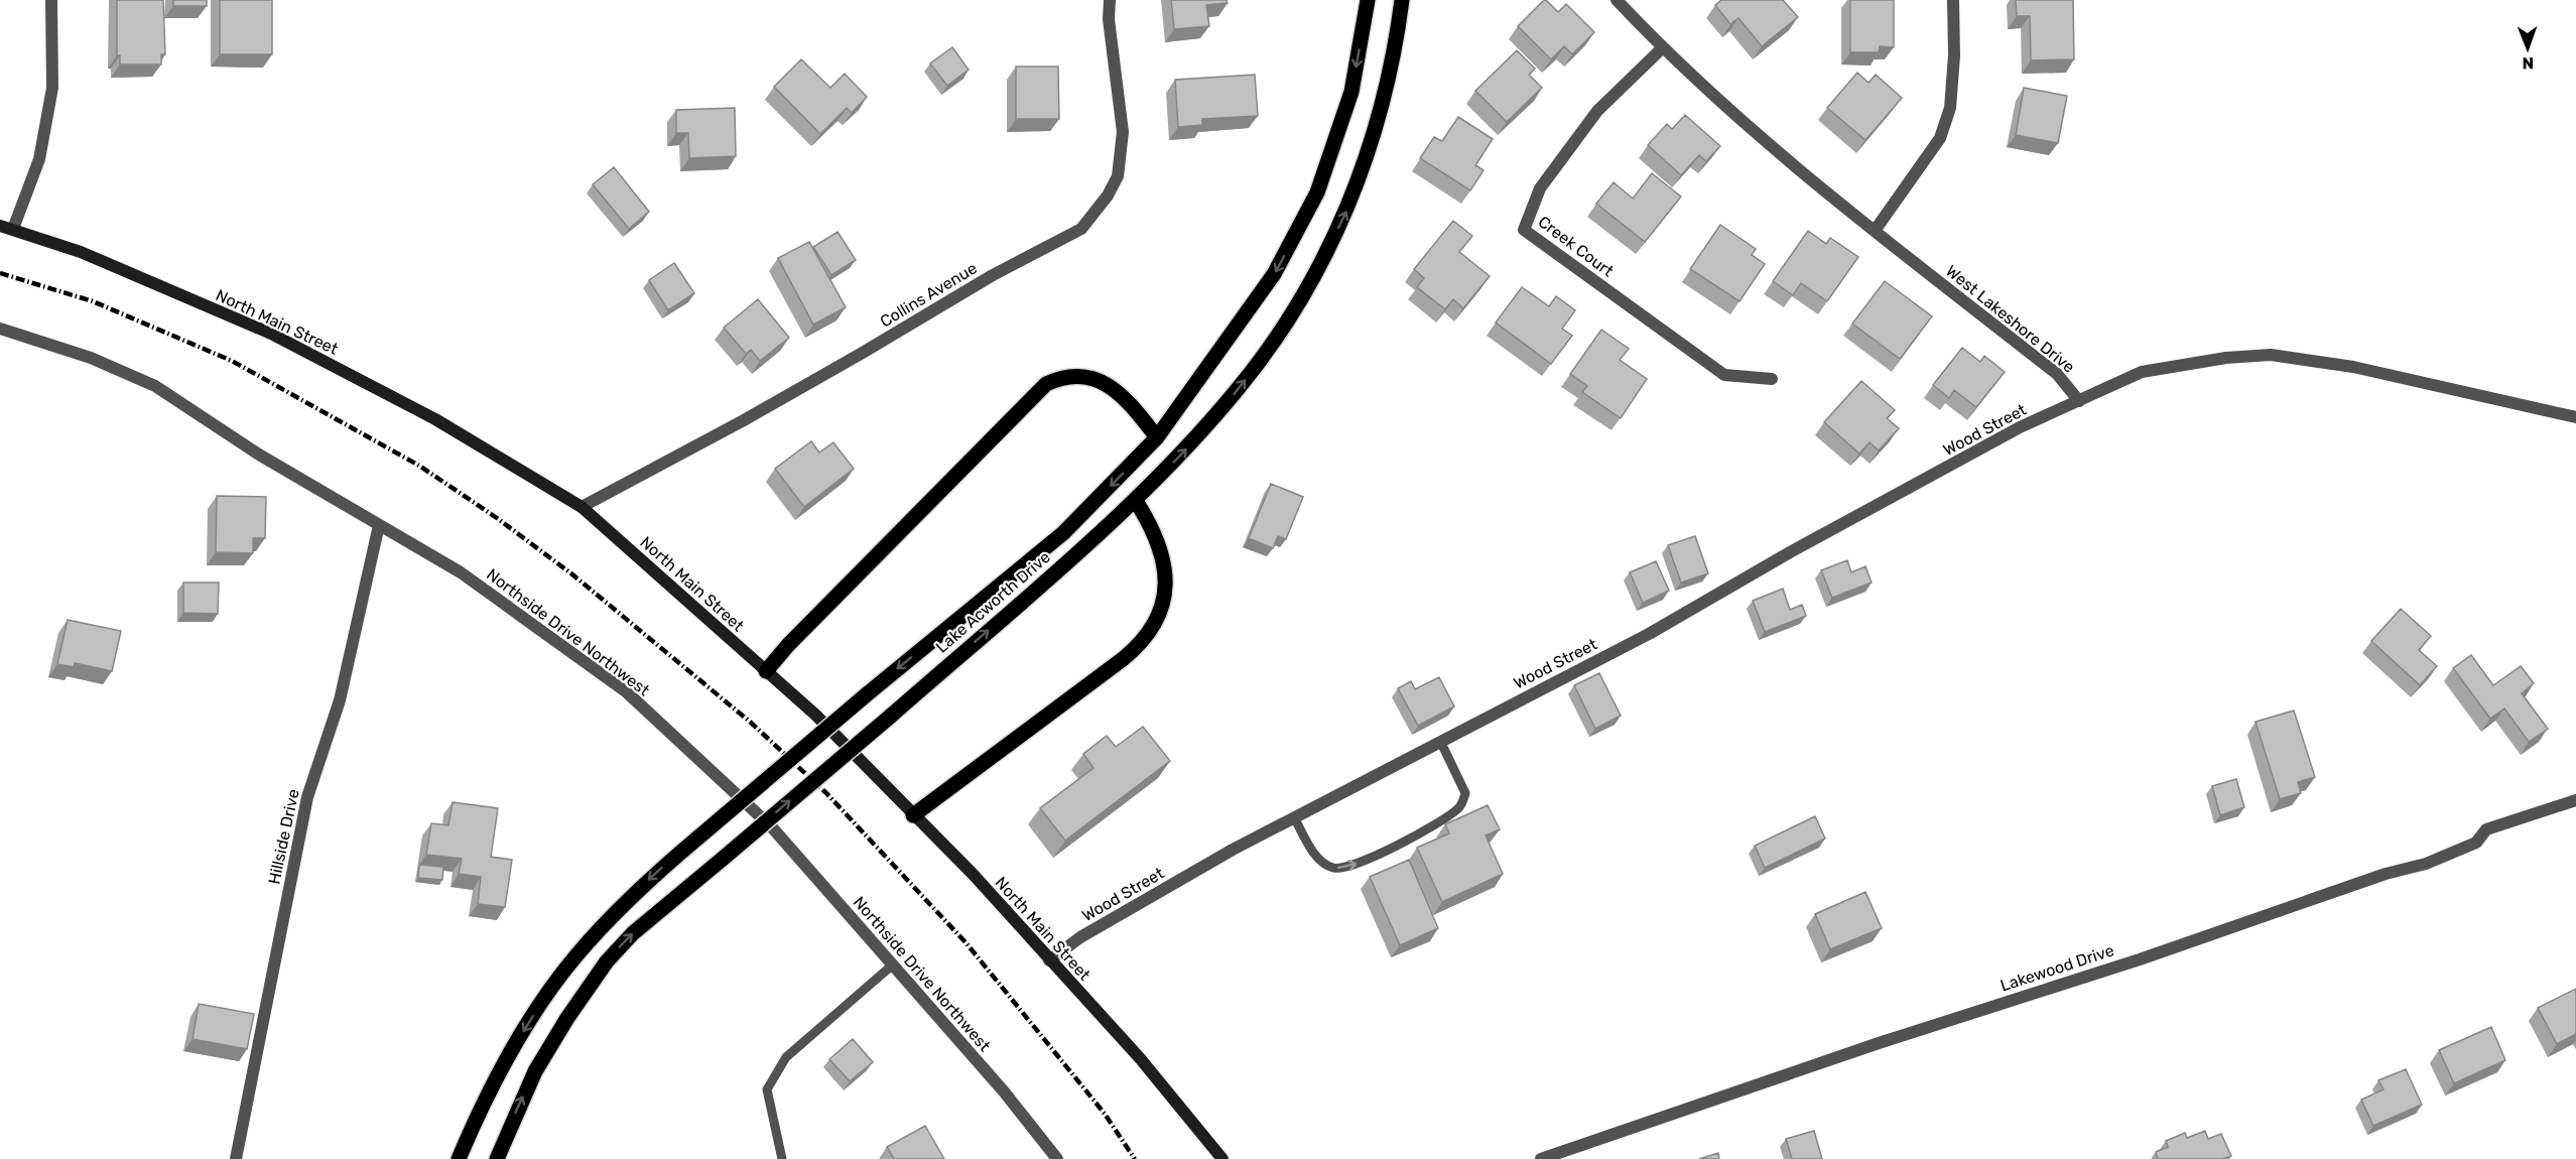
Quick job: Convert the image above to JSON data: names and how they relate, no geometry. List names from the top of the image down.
{
  "streets": {
    "main road": ["North Main Street", "Lake Acworth Drive"],
    "street": [
      "Creek Court",
      "Collins Avenue",
      "West Lakeshore Drive",
      "Wood Street",
      "Northside Drive Northwest",
      "Hillside Drive",
      "Lakewood Drive"
    ]
  },
  "crossings": [
    ["Creek Court", "West Lakeshore Drive"],
    ["Collins Avenue", "North Main Street"],
    ["West Lakeshore Drive", "Wood Street"],
    ["North Main Street", "Wood Street"],
    ["Northside Drive Northwest", "Hillside Drive"]
  ],
  "north": "bottom"
}
